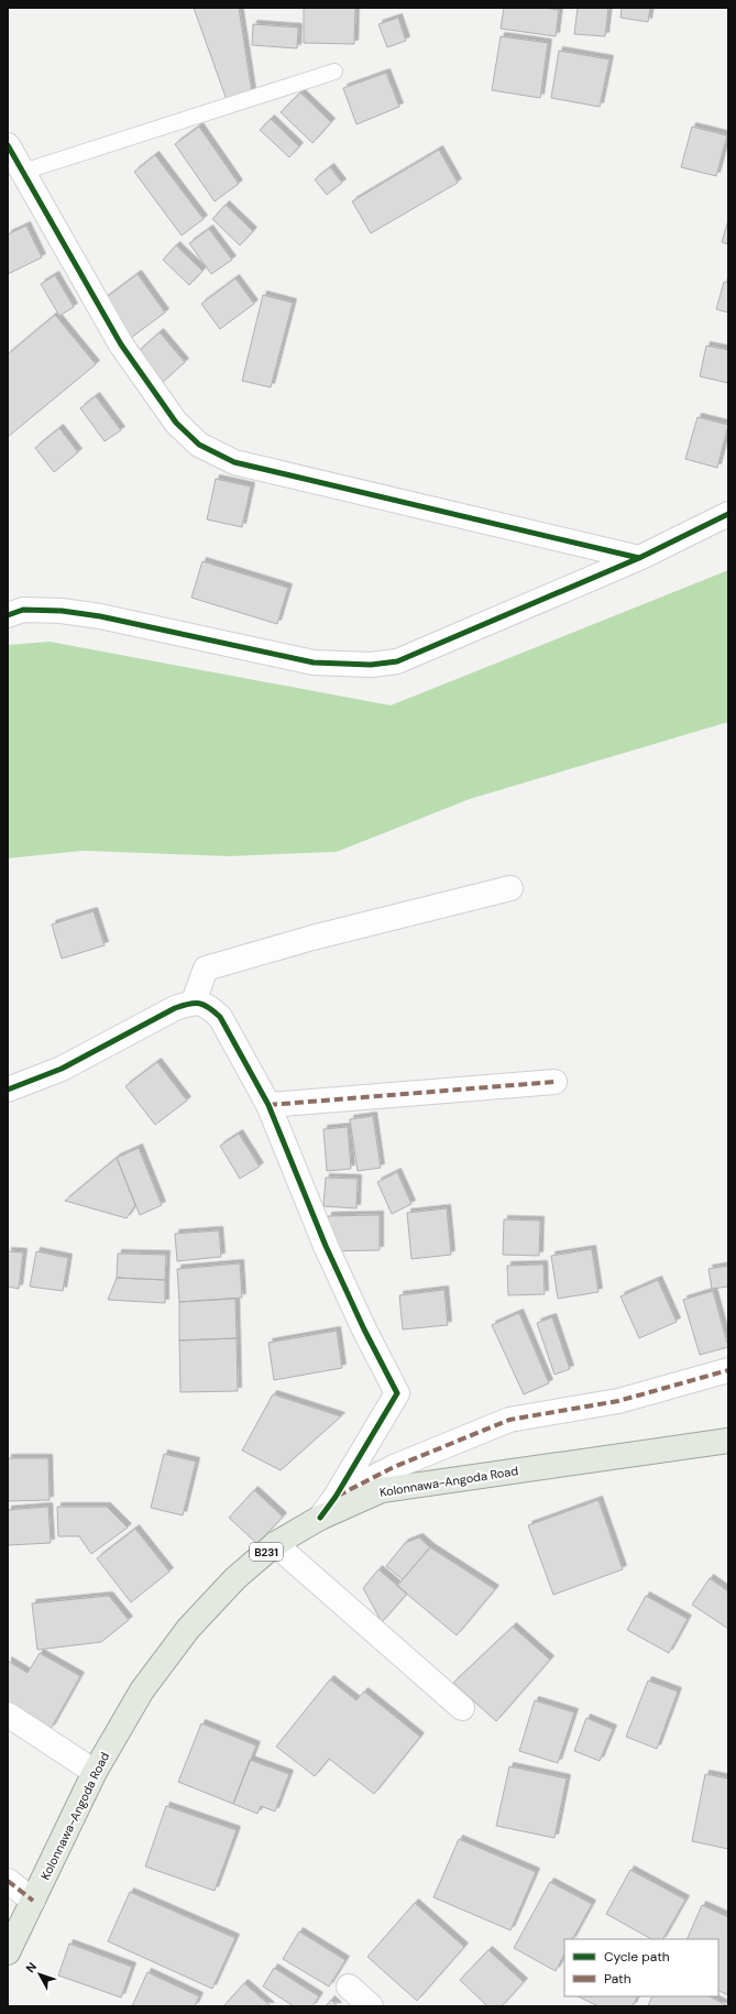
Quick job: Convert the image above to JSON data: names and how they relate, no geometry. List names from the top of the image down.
{
  "streets": {
    "main road": ["Kolonnawa-Angoda Road", "B231"]
  },
  "legend": ["Cycle path", "Path"],
  "north": "top left"
}
